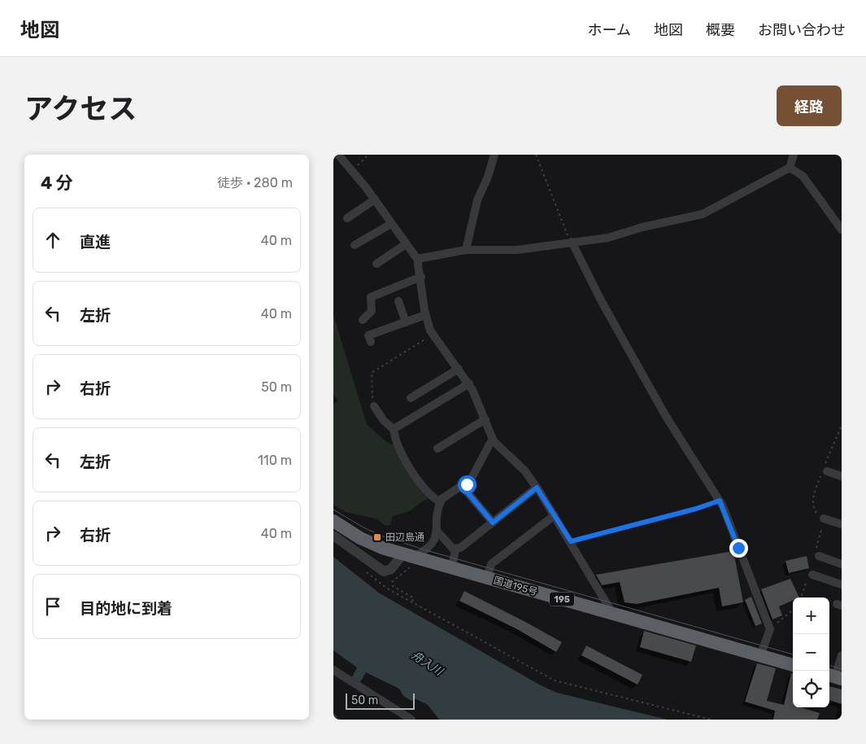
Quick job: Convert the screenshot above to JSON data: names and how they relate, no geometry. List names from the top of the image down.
{
  "streets": {
    "highway": ["国道195号", "195"]
  },
  "water": ["舟入川"],
  "places": {
    "transit": ["田辺島通"]
  },
  "scale_bar": "50 m",
  "page": {
    "header": "地図",
    "nav": [
      "ホーム",
      "地図",
      "概要",
      "お問い合わせ"
    ],
    "title": "アクセス",
    "buttons": "経路",
    "heading": ["4 分", "徒歩 · 280 m"],
    "list": [
      ["直進", "40 m"],
      ["左折", "40 m"],
      ["右折", "50 m"],
      ["左折", "110 m"],
      ["右折", "40 m"],
      "目的地に到着"
    ],
    "map_buttons": ["+", "−"],
    "scale": "50 m"
  }
}
